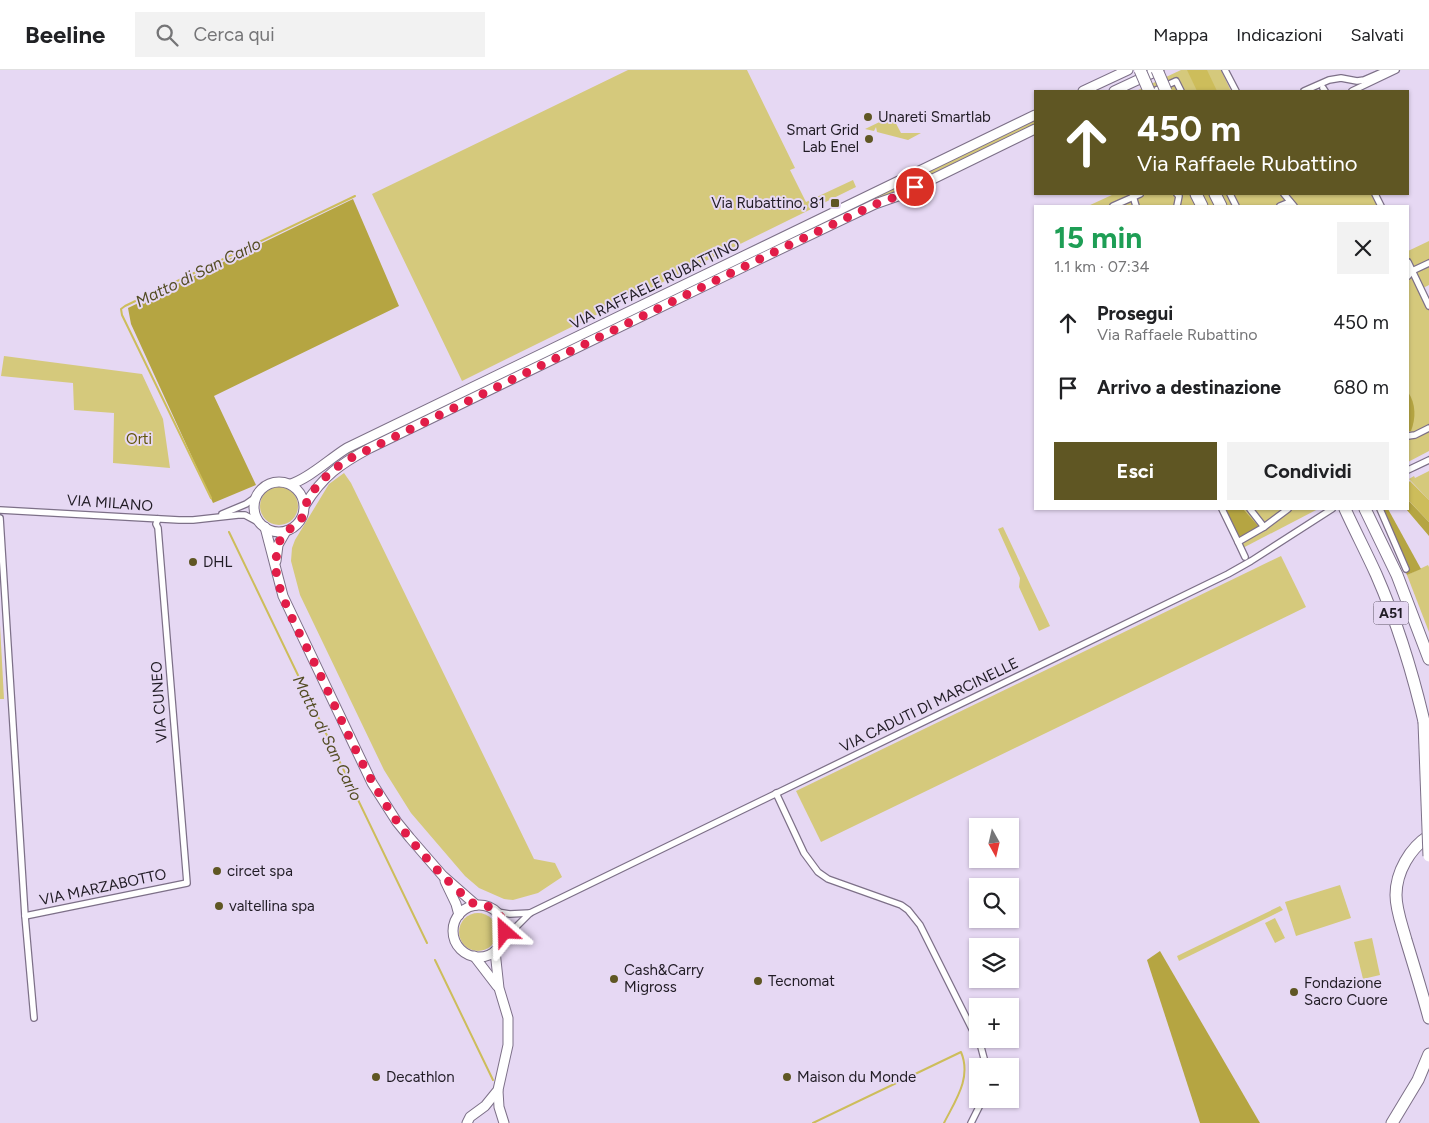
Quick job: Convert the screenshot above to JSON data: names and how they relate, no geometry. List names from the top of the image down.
{
  "streets": {
    "highway": ["A51"],
    "street": [
      "VIA RAFFAELE RUBATTINO",
      "VIA MILANO",
      "VIA CUNEO",
      "VIA CADUTI DI MARCINELLE",
      "VIA MARZABOTTO"
    ]
  },
  "crossings": [
    ["VIA RAFFAELE RUBATTINO", "VIA MILANO"],
    ["VIA MILANO", "VIA CUNEO"],
    ["VIA CUNEO", "VIA MARZABOTTO"]
  ],
  "water": ["Matto di San Carlo"],
  "parks": ["Orti"],
  "places": {
    "other": [
      "Unareti Smartlab",
      "Smart Grid Lab Enel",
      "DHL",
      "circet spa",
      "valtellina spa",
      "Cash&Carry Migross",
      "Tecnomat",
      "Fondazione Sacro Cuore",
      "Decathlon",
      "Maison du Monde"
    ],
    "transit": ["Via Rubattino, 81"]
  },
  "north": "bottom",
  "page": {
    "header": "Beeline",
    "search": "Cerca qui",
    "nav": ["Mappa", "Indicazioni", "Salvati"],
    "turn": ["450 m", "Via Raffaele Rubattino"],
    "heading": ["15 min", "1.1 km · 07:34"],
    "list": [
      {
        "name": "Prosegui",
        "note": "Via Raffaele Rubattino",
        "value": "450 m"
      },
      {
        "name": "Arrivo a destinazione",
        "value": "680 m"
      }
    ],
    "buttons": ["Esci", "Condividi"],
    "map_buttons": ["+", "−"]
  }
}
